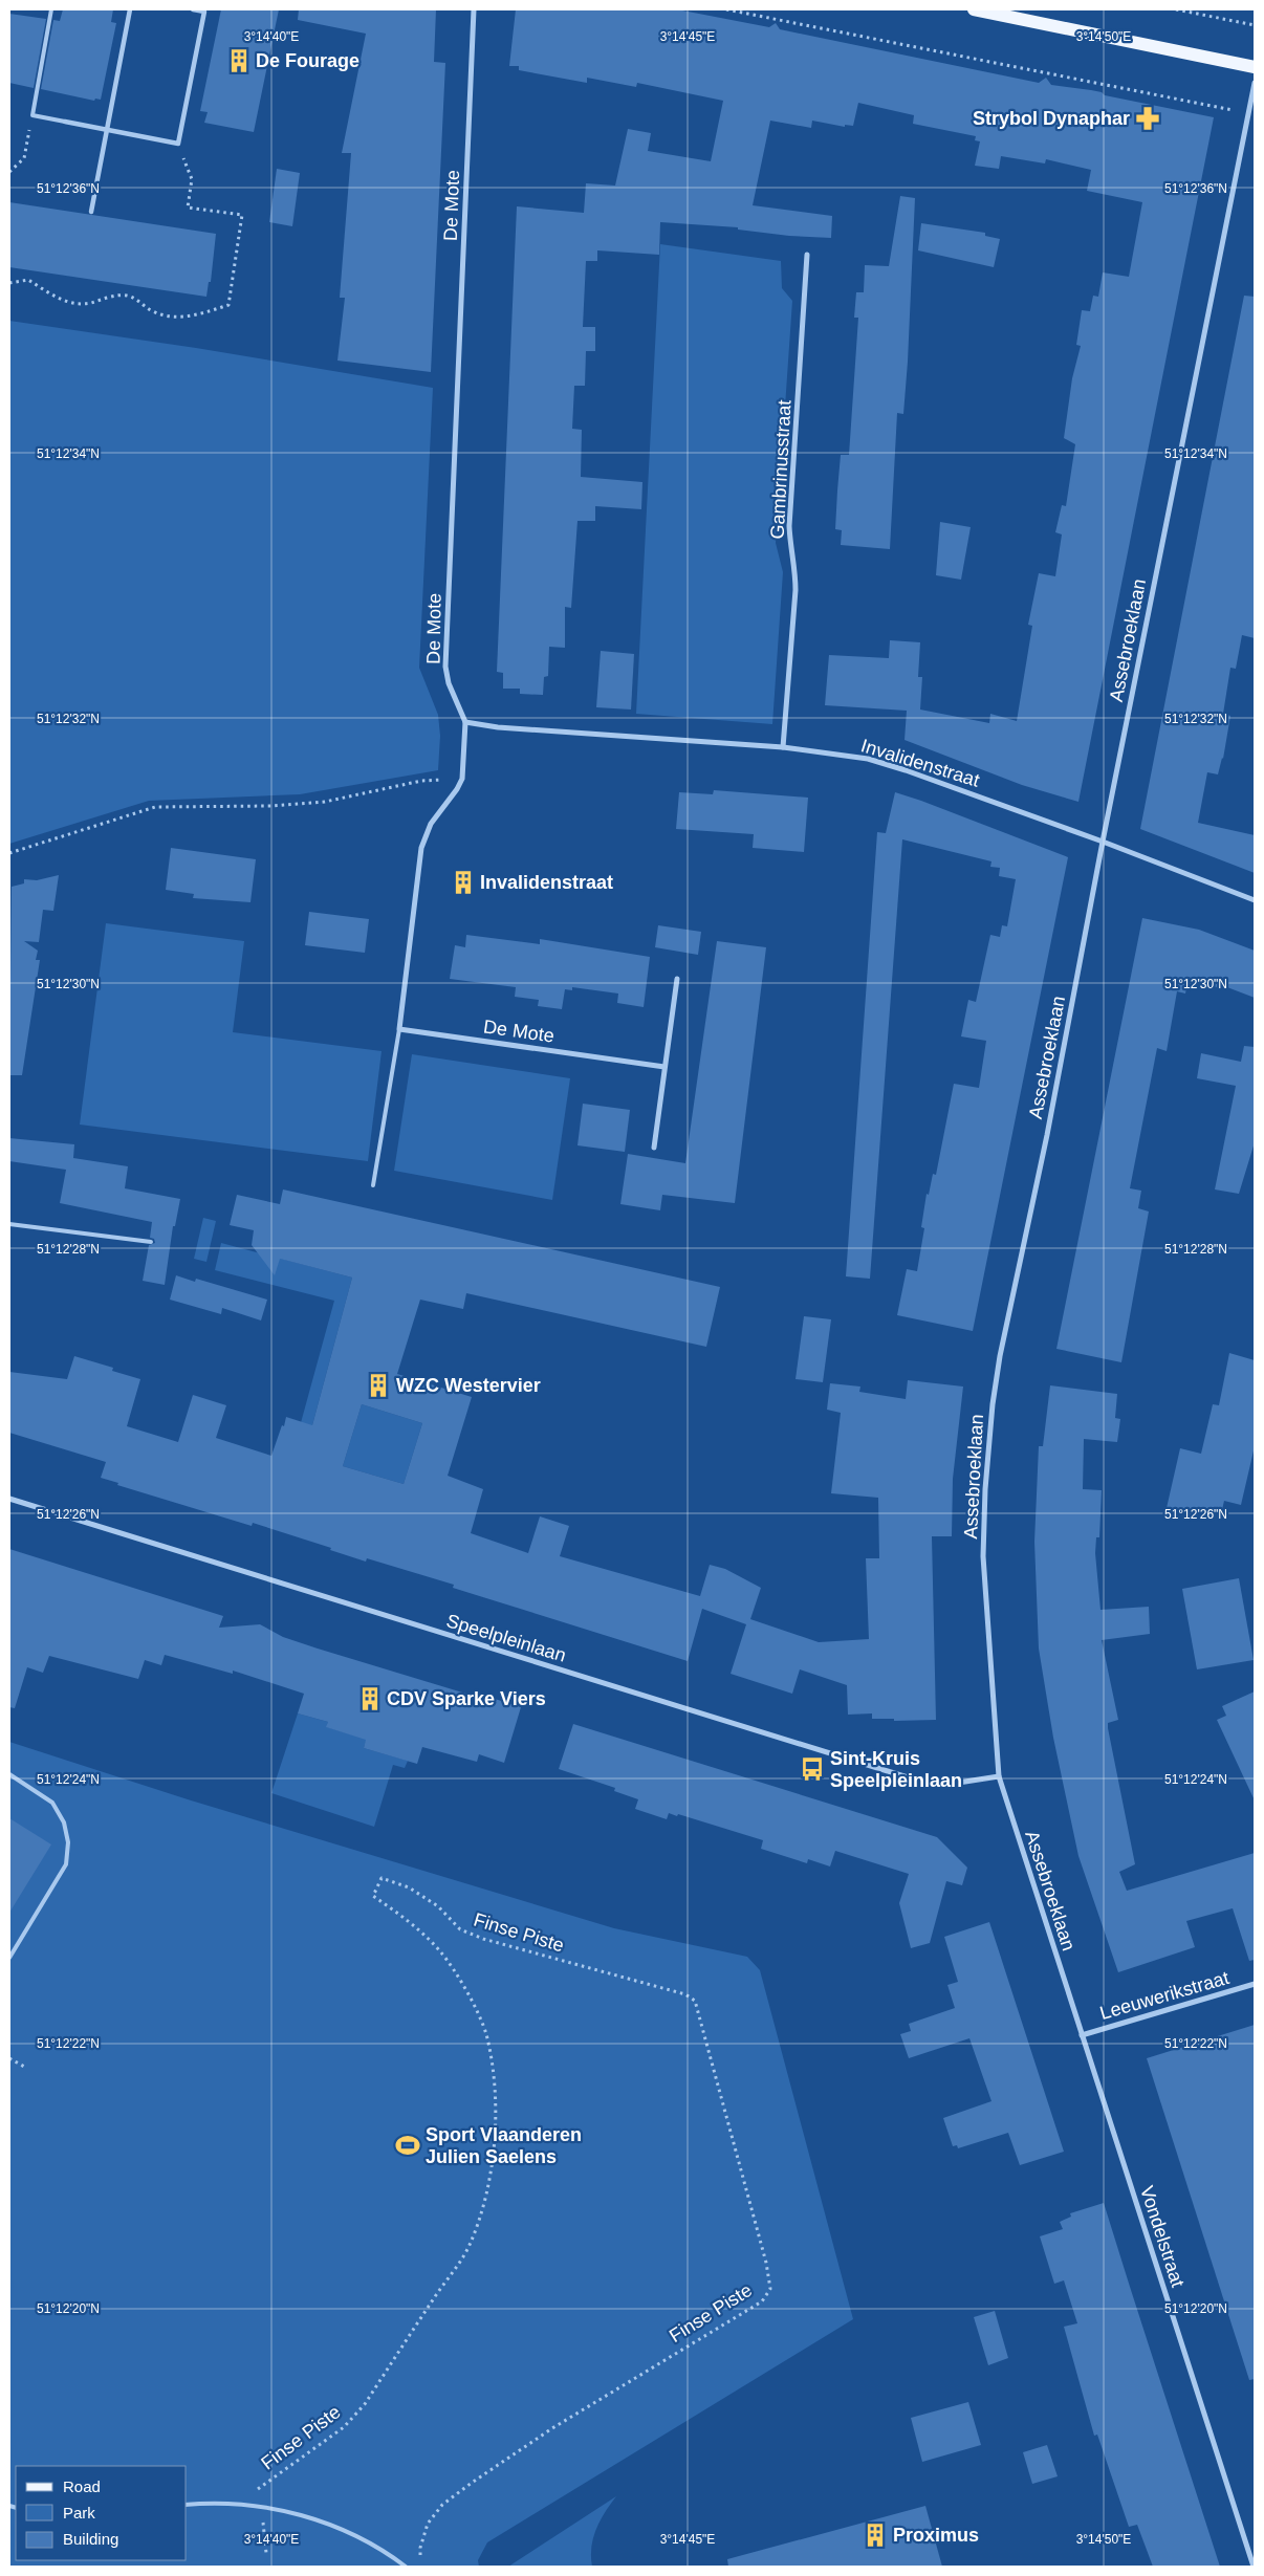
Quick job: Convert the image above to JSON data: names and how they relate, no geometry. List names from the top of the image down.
{
  "streets": {
    "street": [
      "De Mote",
      "Gambrinusstraat",
      "Assebroeklaan",
      "Invalidenstraat",
      "Speelpleinlaan",
      "Leeuwerikstraat",
      "Vondelstraat"
    ],
    "path": ["Finse Piste"]
  },
  "crossings": [
    ["De Mote", "Invalidenstraat"],
    ["Gambrinusstraat", "Invalidenstraat"],
    ["Assebroeklaan", "Invalidenstraat"],
    ["Assebroeklaan", "Speelpleinlaan"],
    ["Assebroeklaan", "Leeuwerikstraat"],
    ["Assebroeklaan", "Vondelstraat"],
    ["Leeuwerikstraat", "Vondelstraat"]
  ],
  "places": {
    "building": [
      "De Fourage",
      "Invalidenstraat",
      "WZC Westervier",
      "CDV Sparke Viers",
      "Proximus"
    ],
    "pharmacy": ["Strybol Dynaphar"],
    "bus stop": ["Sint-Kruis Speelpleinlaan"],
    "sports": ["Sport Vlaanderen Julien Saelens"]
  },
  "legend": ["Road", "Park", "Building"],
  "coordinates": [
    "3°14'40\"E",
    "3°14'45\"E",
    "3°14'50\"E",
    "51°12'36\"N",
    "51°12'34\"N",
    "51°12'32\"N",
    "51°12'30\"N",
    "51°12'28\"N",
    "51°12'26\"N",
    "51°12'24\"N",
    "51°12'22\"N",
    "51°12'20\"N"
  ]
}
